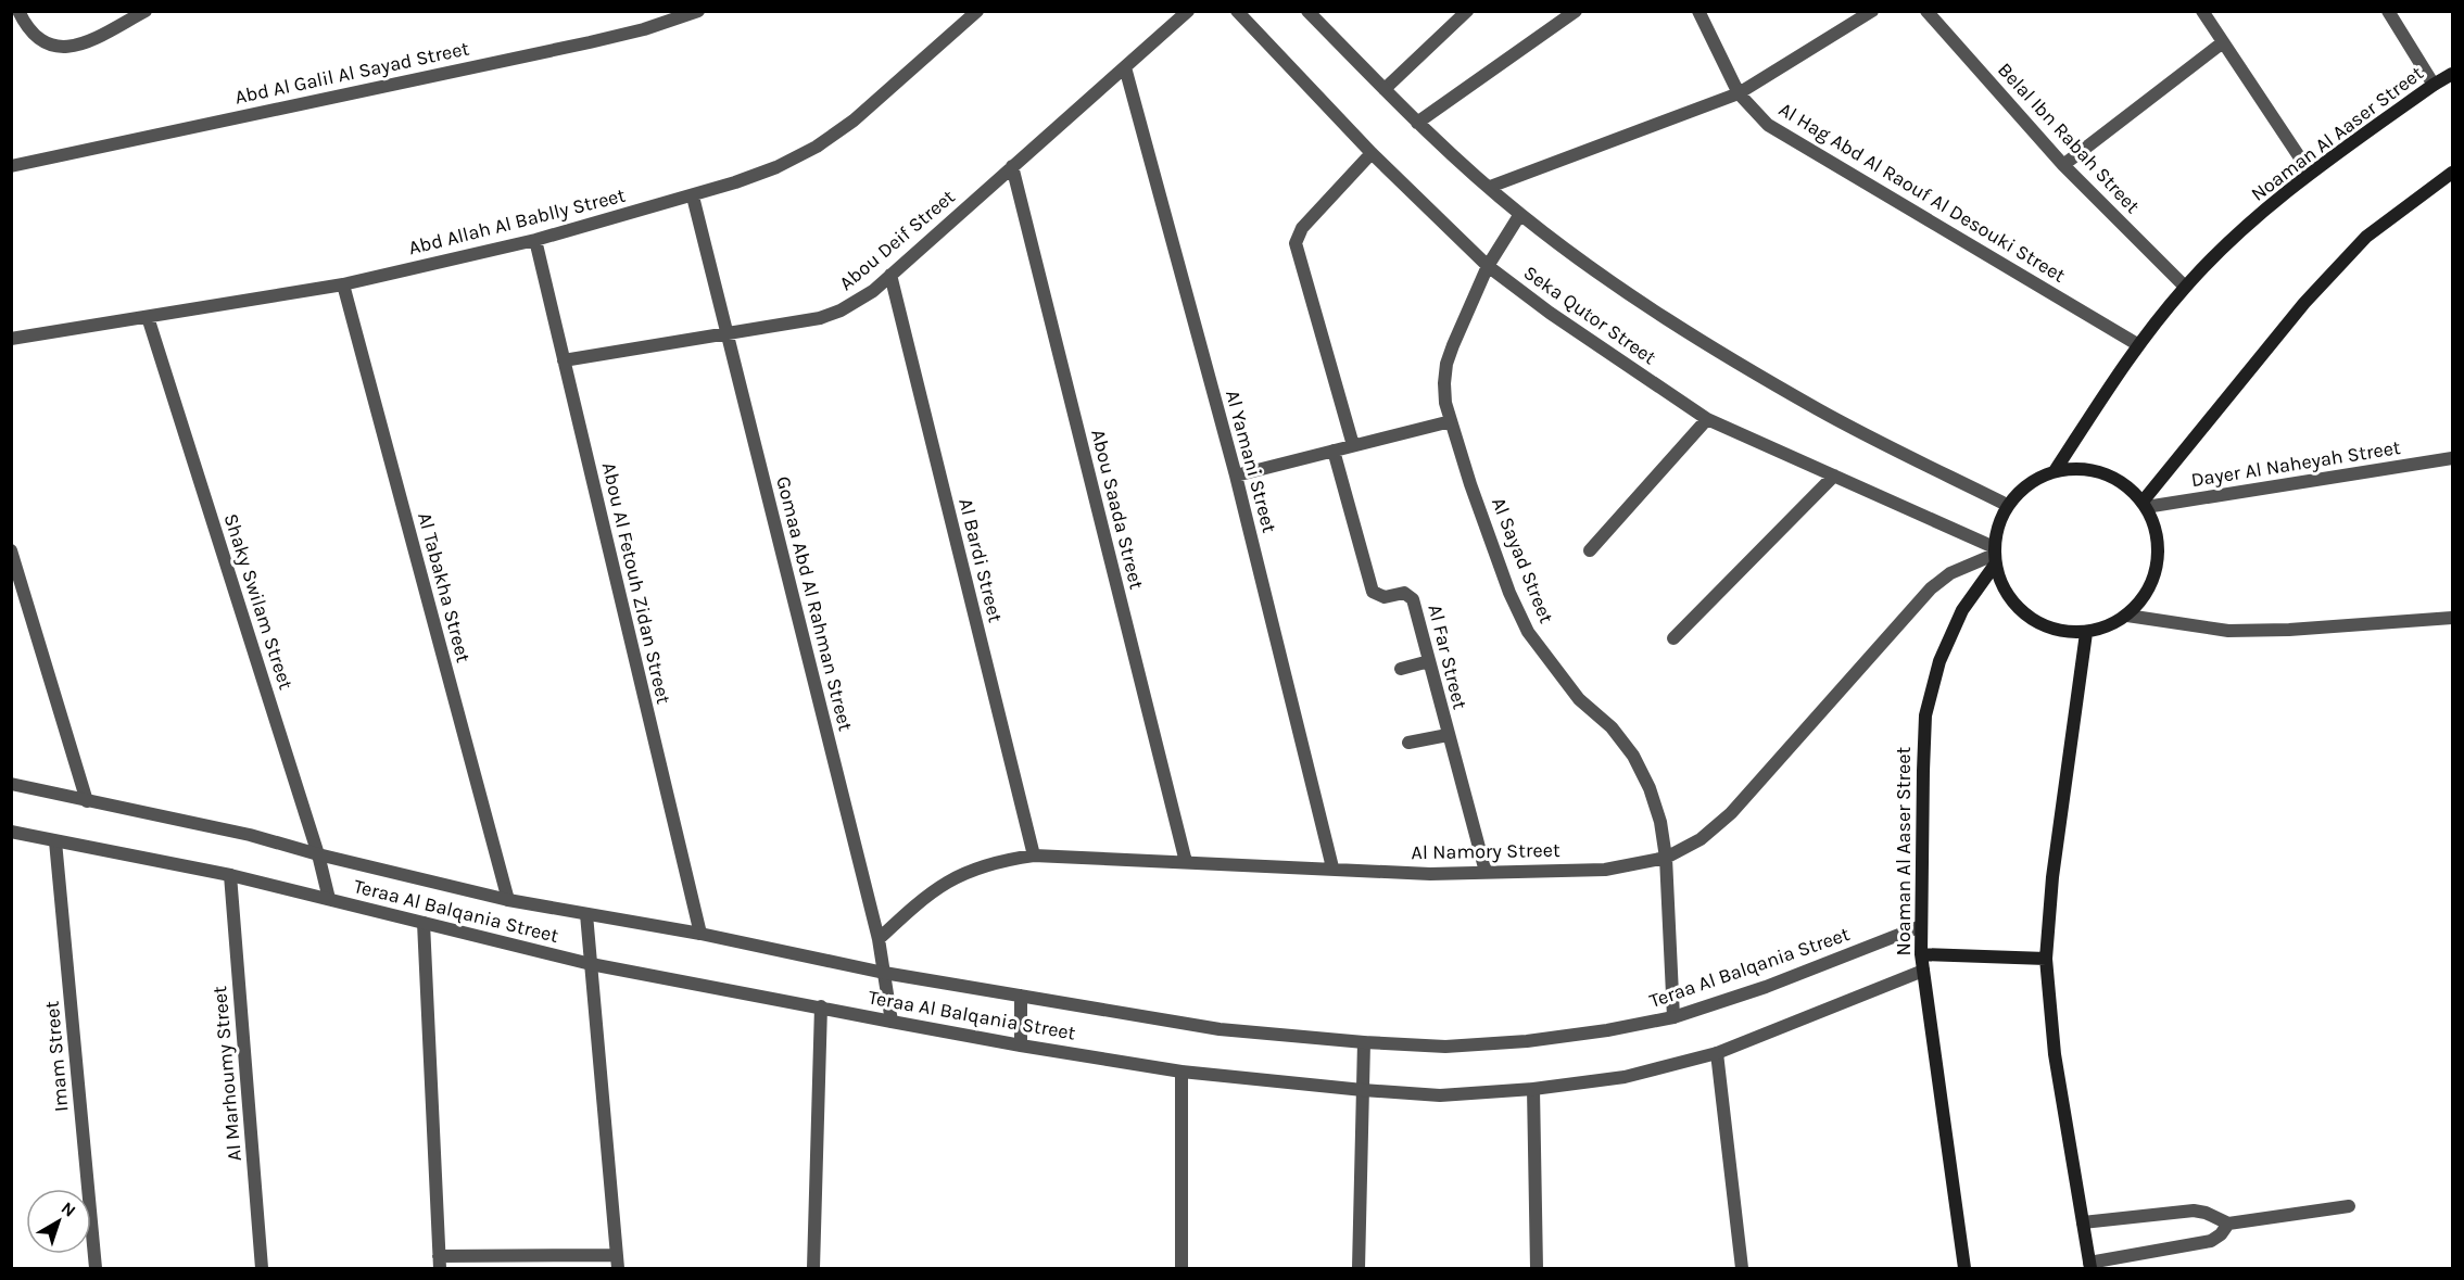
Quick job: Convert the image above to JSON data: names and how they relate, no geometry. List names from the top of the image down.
{
  "streets": {
    "main road": ["Noaman Al Aaser Street"],
    "street": [
      "Abd Al Galil Al Sayad Street",
      "Belal Ibn Rabah Street",
      "Al Hag Abd Al Raouf Al Desouki Street",
      "Abd Allah Al Bablly Street",
      "Abou Deif Street",
      "Seka Qutor Street",
      "Al Yamani Street",
      "Dayer Al Naheyah Street",
      "Abou Saada Street",
      "Al Bardi Street",
      "Al Sayad Street",
      "Abou Al Fetouh Zidan Street",
      "Al Tabakha Street",
      "Shaky Swilam Street",
      "Gomaa Abd Al Rahman Street",
      "Al Far Street",
      "Al Namory Street",
      "Teraa Al Balqania Street",
      "Imam Street",
      "Al Marhoumy Street"
    ]
  },
  "crossings": [
    ["Noaman Al Aaser Street", "Belal Ibn Rabah Street"],
    ["Noaman Al Aaser Street", "Al Hag Abd Al Raouf Al Desouki Street"],
    ["Noaman Al Aaser Street", "Seka Qutor Street"],
    ["Noaman Al Aaser Street", "Dayer Al Naheyah Street"],
    ["Noaman Al Aaser Street", "Al Namory Street"],
    ["Noaman Al Aaser Street", "Teraa Al Balqania Street"],
    ["Abd Allah Al Bablly Street", "Abou Al Fetouh Zidan Street"],
    ["Abd Allah Al Bablly Street", "Al Tabakha Street"],
    ["Abd Allah Al Bablly Street", "Shaky Swilam Street"],
    ["Abd Allah Al Bablly Street", "Gomaa Abd Al Rahman Street"],
    ["Abou Deif Street", "Al Yamani Street"],
    ["Abou Deif Street", "Abou Saada Street"],
    ["Abou Deif Street", "Al Bardi Street"],
    ["Abou Deif Street", "Abou Al Fetouh Zidan Street"],
    ["Abou Deif Street", "Gomaa Abd Al Rahman Street"],
    ["Seka Qutor Street", "Dayer Al Naheyah Street"],
    ["Seka Qutor Street", "Al Sayad Street"],
    ["Seka Qutor Street", "Al Namory Street"],
    ["Al Yamani Street", "Al Namory Street"],
    ["Dayer Al Naheyah Street", "Al Namory Street"],
    ["Abou Saada Street", "Al Namory Street"],
    ["Al Bardi Street", "Al Namory Street"],
    ["Al Sayad Street", "Al Namory Street"],
    ["Al Sayad Street", "Teraa Al Balqania Street"],
    ["Abou Al Fetouh Zidan Street", "Teraa Al Balqania Street"],
    ["Al Tabakha Street", "Teraa Al Balqania Street"],
    ["Shaky Swilam Street", "Teraa Al Balqania Street"],
    ["Gomaa Abd Al Rahman Street", "Al Namory Street"],
    ["Gomaa Abd Al Rahman Street", "Teraa Al Balqania Street"],
    ["Al Far Street", "Al Namory Street"],
    ["Teraa Al Balqania Street", "Imam Street"],
    ["Teraa Al Balqania Street", "Al Marhoumy Street"]
  ],
  "north": "top right"
}
